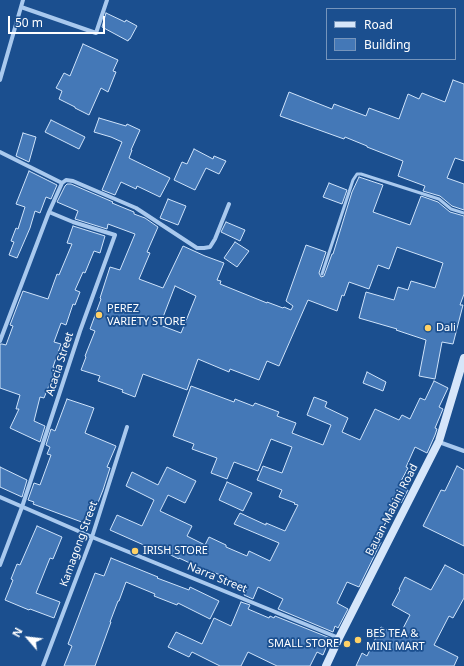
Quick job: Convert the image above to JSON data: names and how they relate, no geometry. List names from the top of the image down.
{
  "streets": {
    "main road": ["Bauan-Mabini Road"],
    "street": ["Acacia Street", "Kamagong Street", "Narra Street"]
  },
  "crossings": [
    ["Acacia Street", "Narra Street"],
    ["Bauan-Mabini Road", "Narra Street"],
    ["Kamagong Street", "Narra Street"]
  ],
  "places": [
    "PEREZ VARIETY STORE",
    "Dali",
    "IRISH STORE",
    "BES TEA & MINI MART",
    "SMALL STORE"
  ],
  "legend": ["Road", "Building"],
  "scale_bar": "50 m",
  "north": "top left"
}
